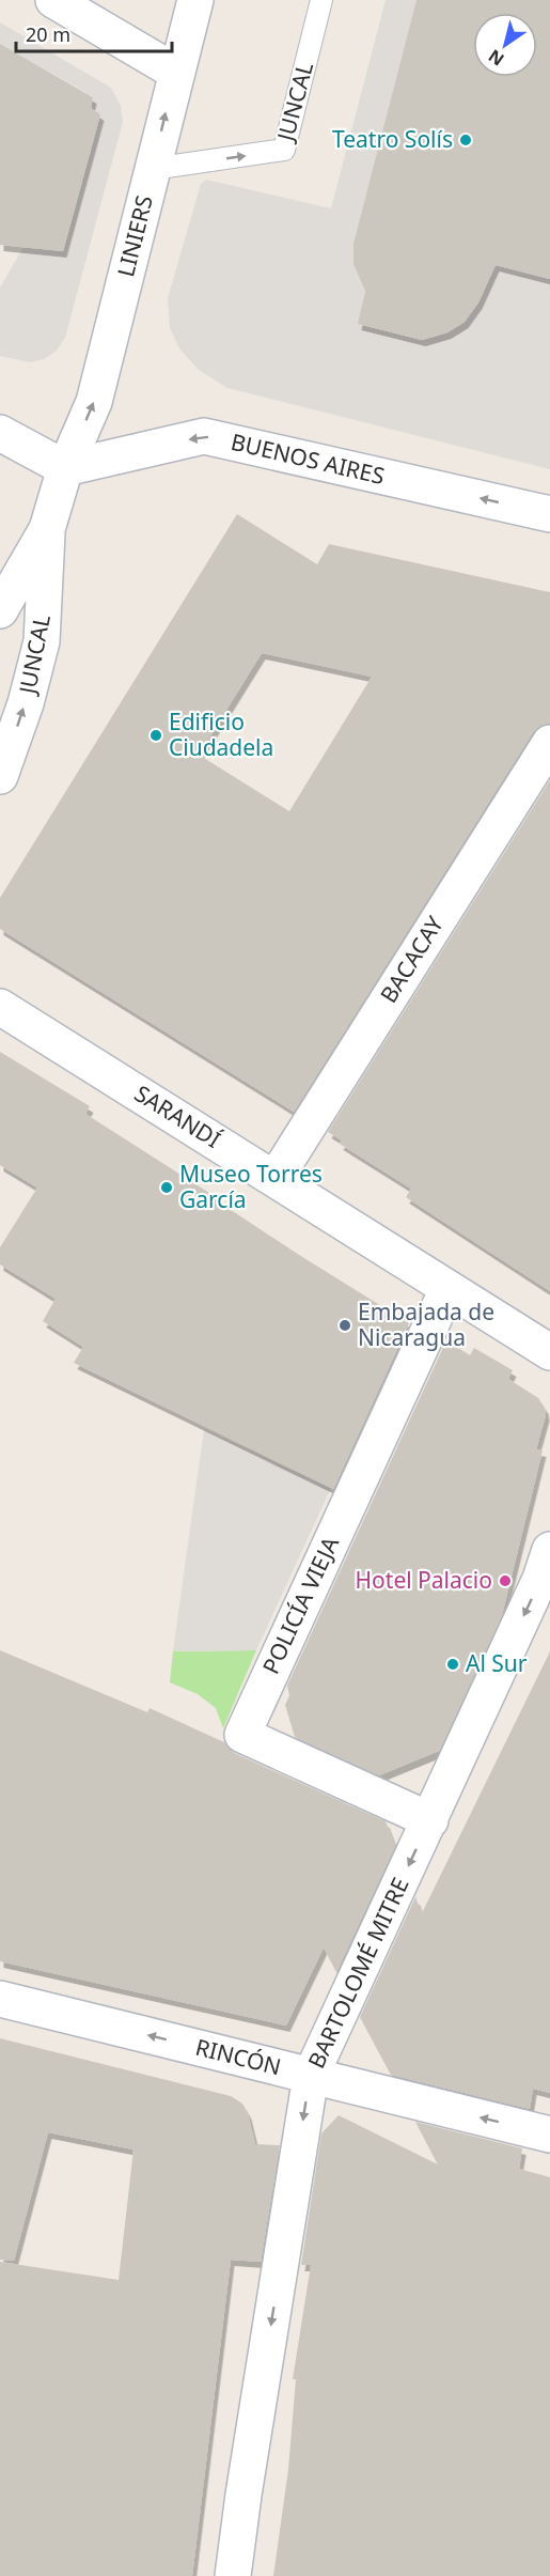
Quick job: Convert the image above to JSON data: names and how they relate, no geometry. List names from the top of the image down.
{
  "streets": {
    "street": [
      "JUNCAL",
      "LINIERS",
      "BUENOS AIRES",
      "BACACAY",
      "SARANDÍ",
      "POLICÍA VIEJA",
      "BARTOLOMÉ MITRE",
      "RINCÓN"
    ]
  },
  "crossings": [
    ["JUNCAL", "LINIERS"],
    ["JUNCAL", "BUENOS AIRES"],
    ["LINIERS", "BUENOS AIRES"],
    ["BACACAY", "SARANDÍ"],
    ["SARANDÍ", "POLICÍA VIEJA"],
    ["POLICÍA VIEJA", "BARTOLOMÉ MITRE"],
    ["BARTOLOMÉ MITRE", "RINCÓN"]
  ],
  "one_way": [
    "JUNCAL",
    "LINIERS",
    "BUENOS AIRES",
    "BARTOLOMÉ MITRE",
    "RINCÓN"
  ],
  "places": [
    "Teatro Solís",
    "Edificio Ciudadela",
    "Museo Torres García",
    "Embajada de Nicaragua",
    "Hotel Palacio",
    "Al Sur"
  ],
  "scale_bar": "20 m",
  "north": "bottom left"
}
